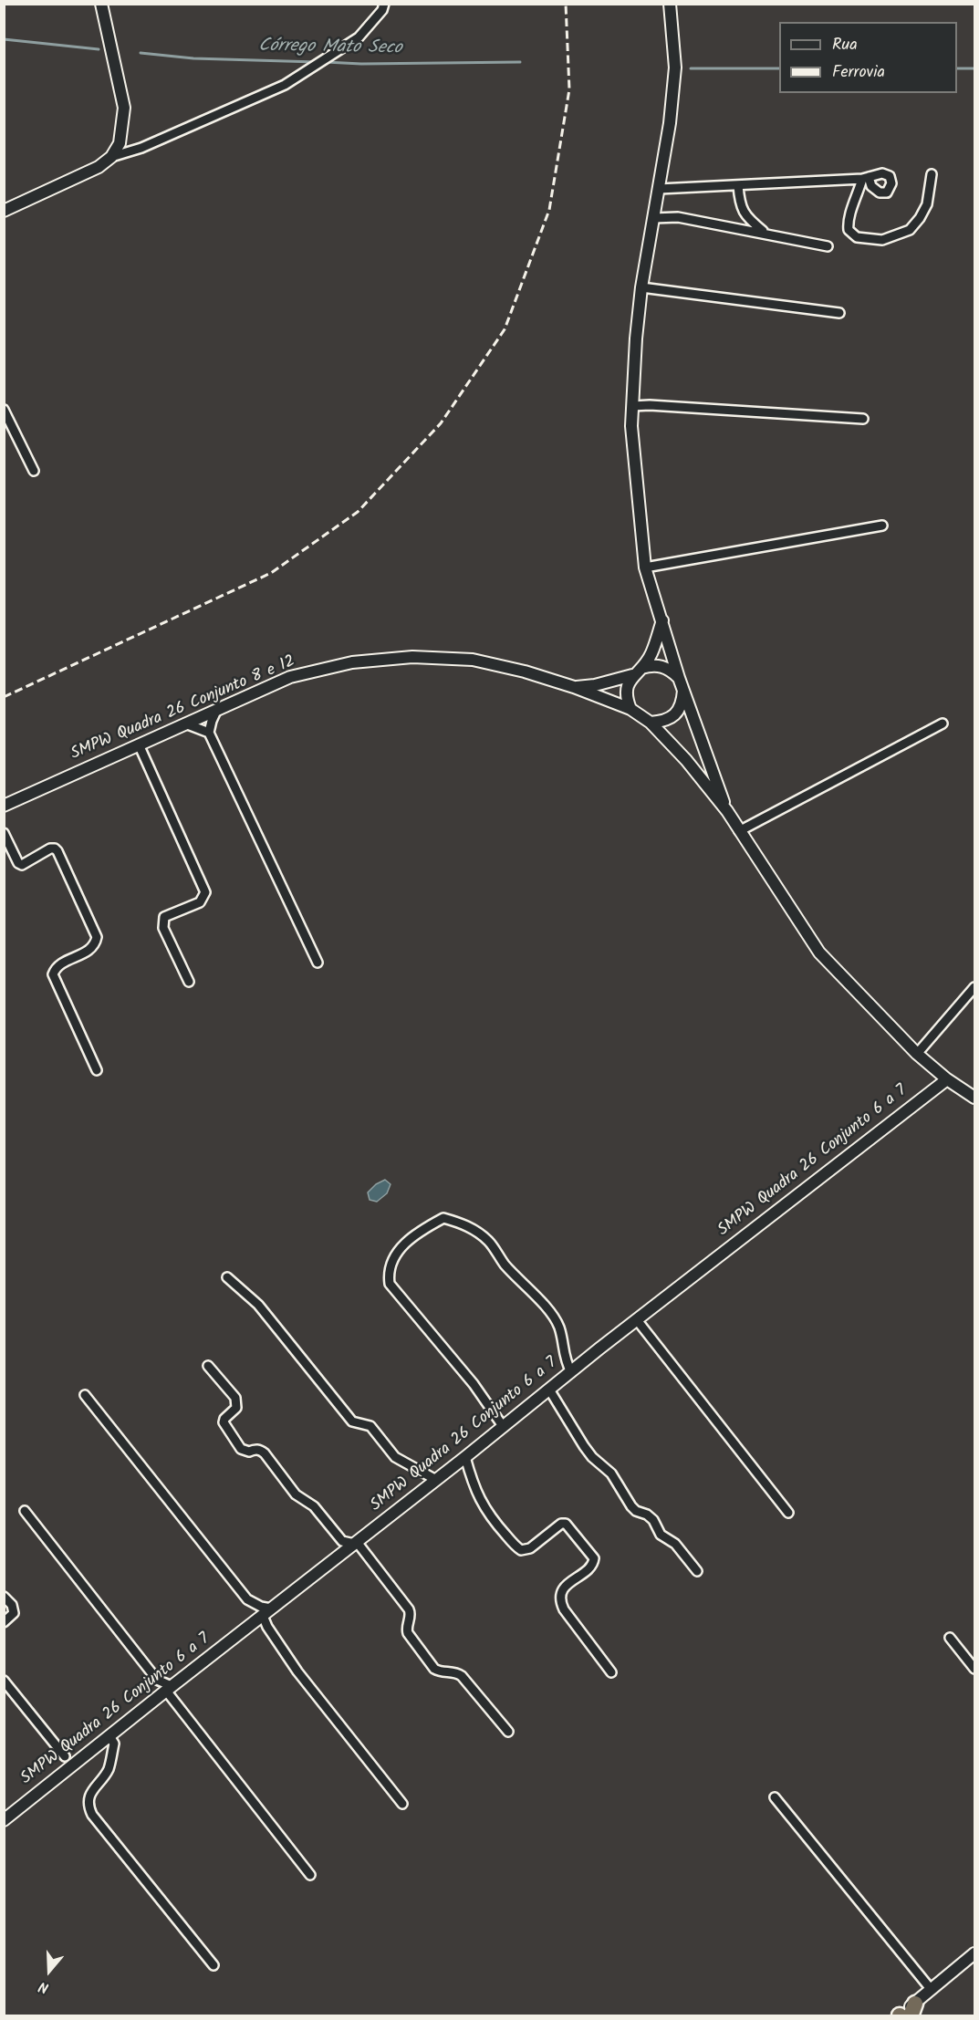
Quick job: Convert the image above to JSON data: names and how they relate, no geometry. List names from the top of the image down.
{
  "streets": {
    "street": ["SMPW Quadra 26 Conjunto 8 e 12", "SMPW Quadra 26 Conjunto 6 a 7"]
  },
  "water": ["Córrego Mato Seco"],
  "legend": ["Rua", "Ferrovia"],
  "north": "bottom"
}
